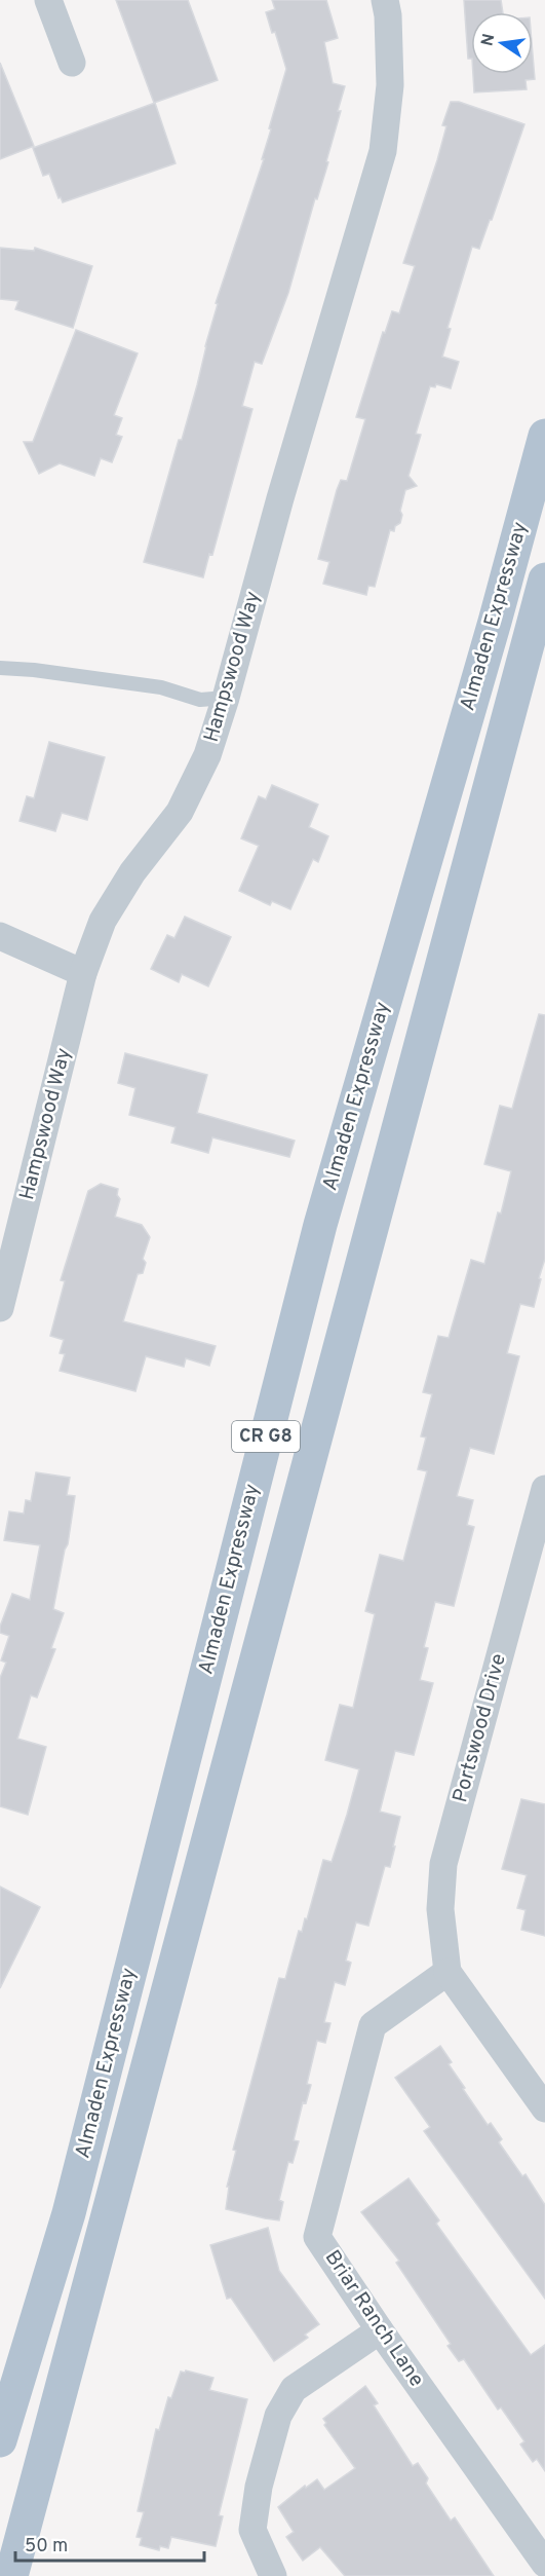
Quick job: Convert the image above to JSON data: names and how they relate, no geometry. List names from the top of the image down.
{
  "streets": {
    "main road": ["Almaden Expressway", "CR G8"],
    "street": ["Hampswood Way", "Portswood Drive", "Briar Ranch Lane"]
  },
  "crossings": [
    ["Portswood Drive", "Briar Ranch Lane"]
  ],
  "scale_bar": "50 m",
  "north": "left"
}
